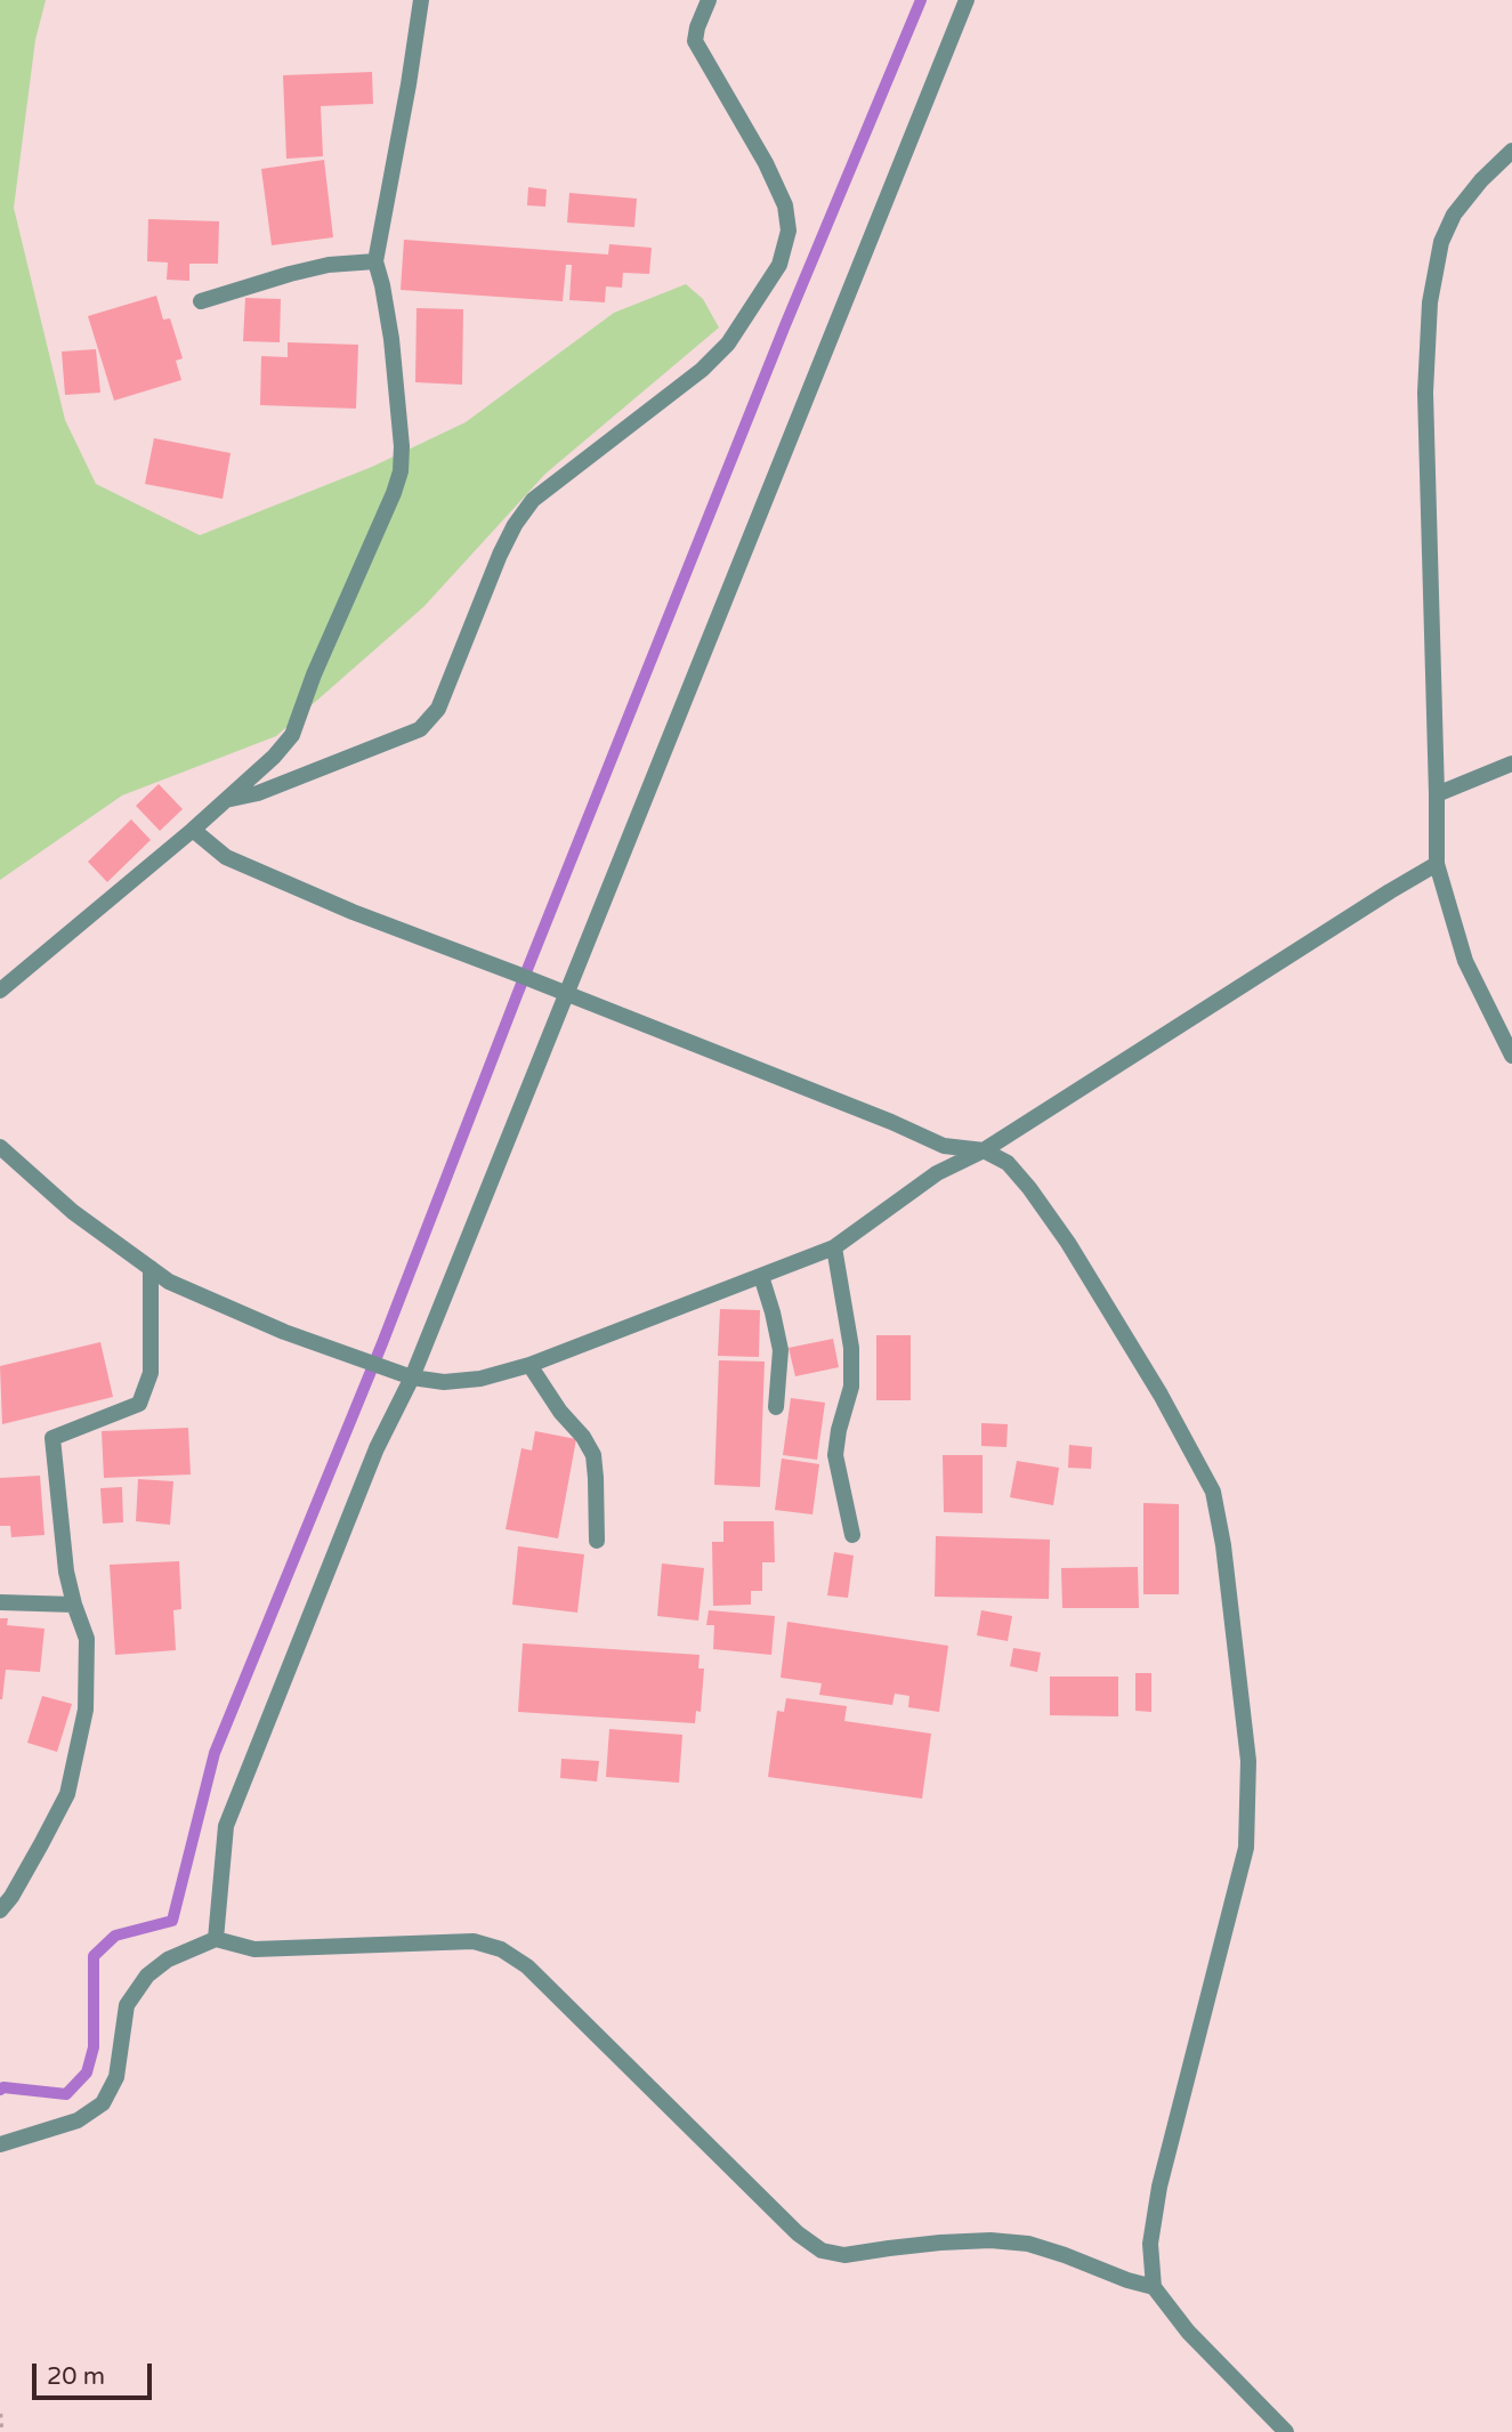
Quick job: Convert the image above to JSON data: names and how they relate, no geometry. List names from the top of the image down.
{
  "scale_bar": "20 m"
}
